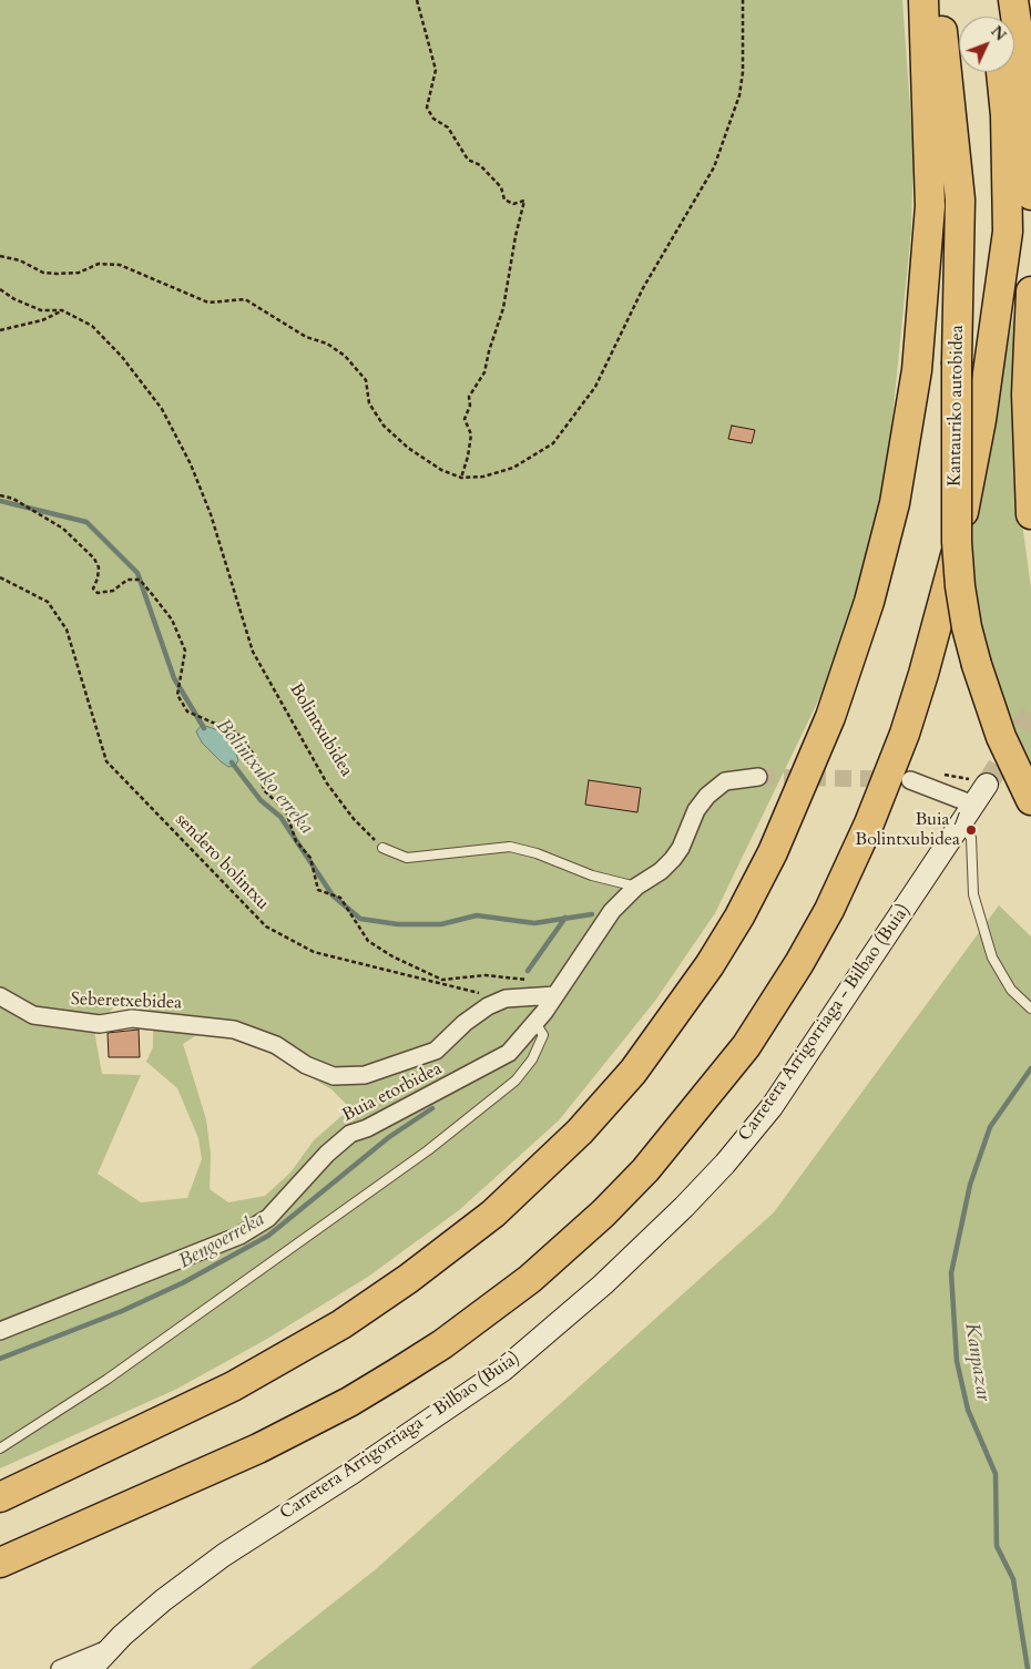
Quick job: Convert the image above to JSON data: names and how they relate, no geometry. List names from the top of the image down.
{
  "streets": {
    "highway": ["Kantauriko autobidea"],
    "street": ["Seberetxebidea", "Carretera Arrigorriaga - Bilbao (Buia)", "Buia etorbidea"],
    "path": ["Bolintxubidea", "sendero bolintxu"]
  },
  "crossings": [
    ["Seberetxebidea", "Buia etorbidea"]
  ],
  "water": ["Bolintxuko erreka", "Bengoerreka", "Kanpazar"],
  "places": ["Buia / Bolintxubidea"],
  "north": "top right"
}
